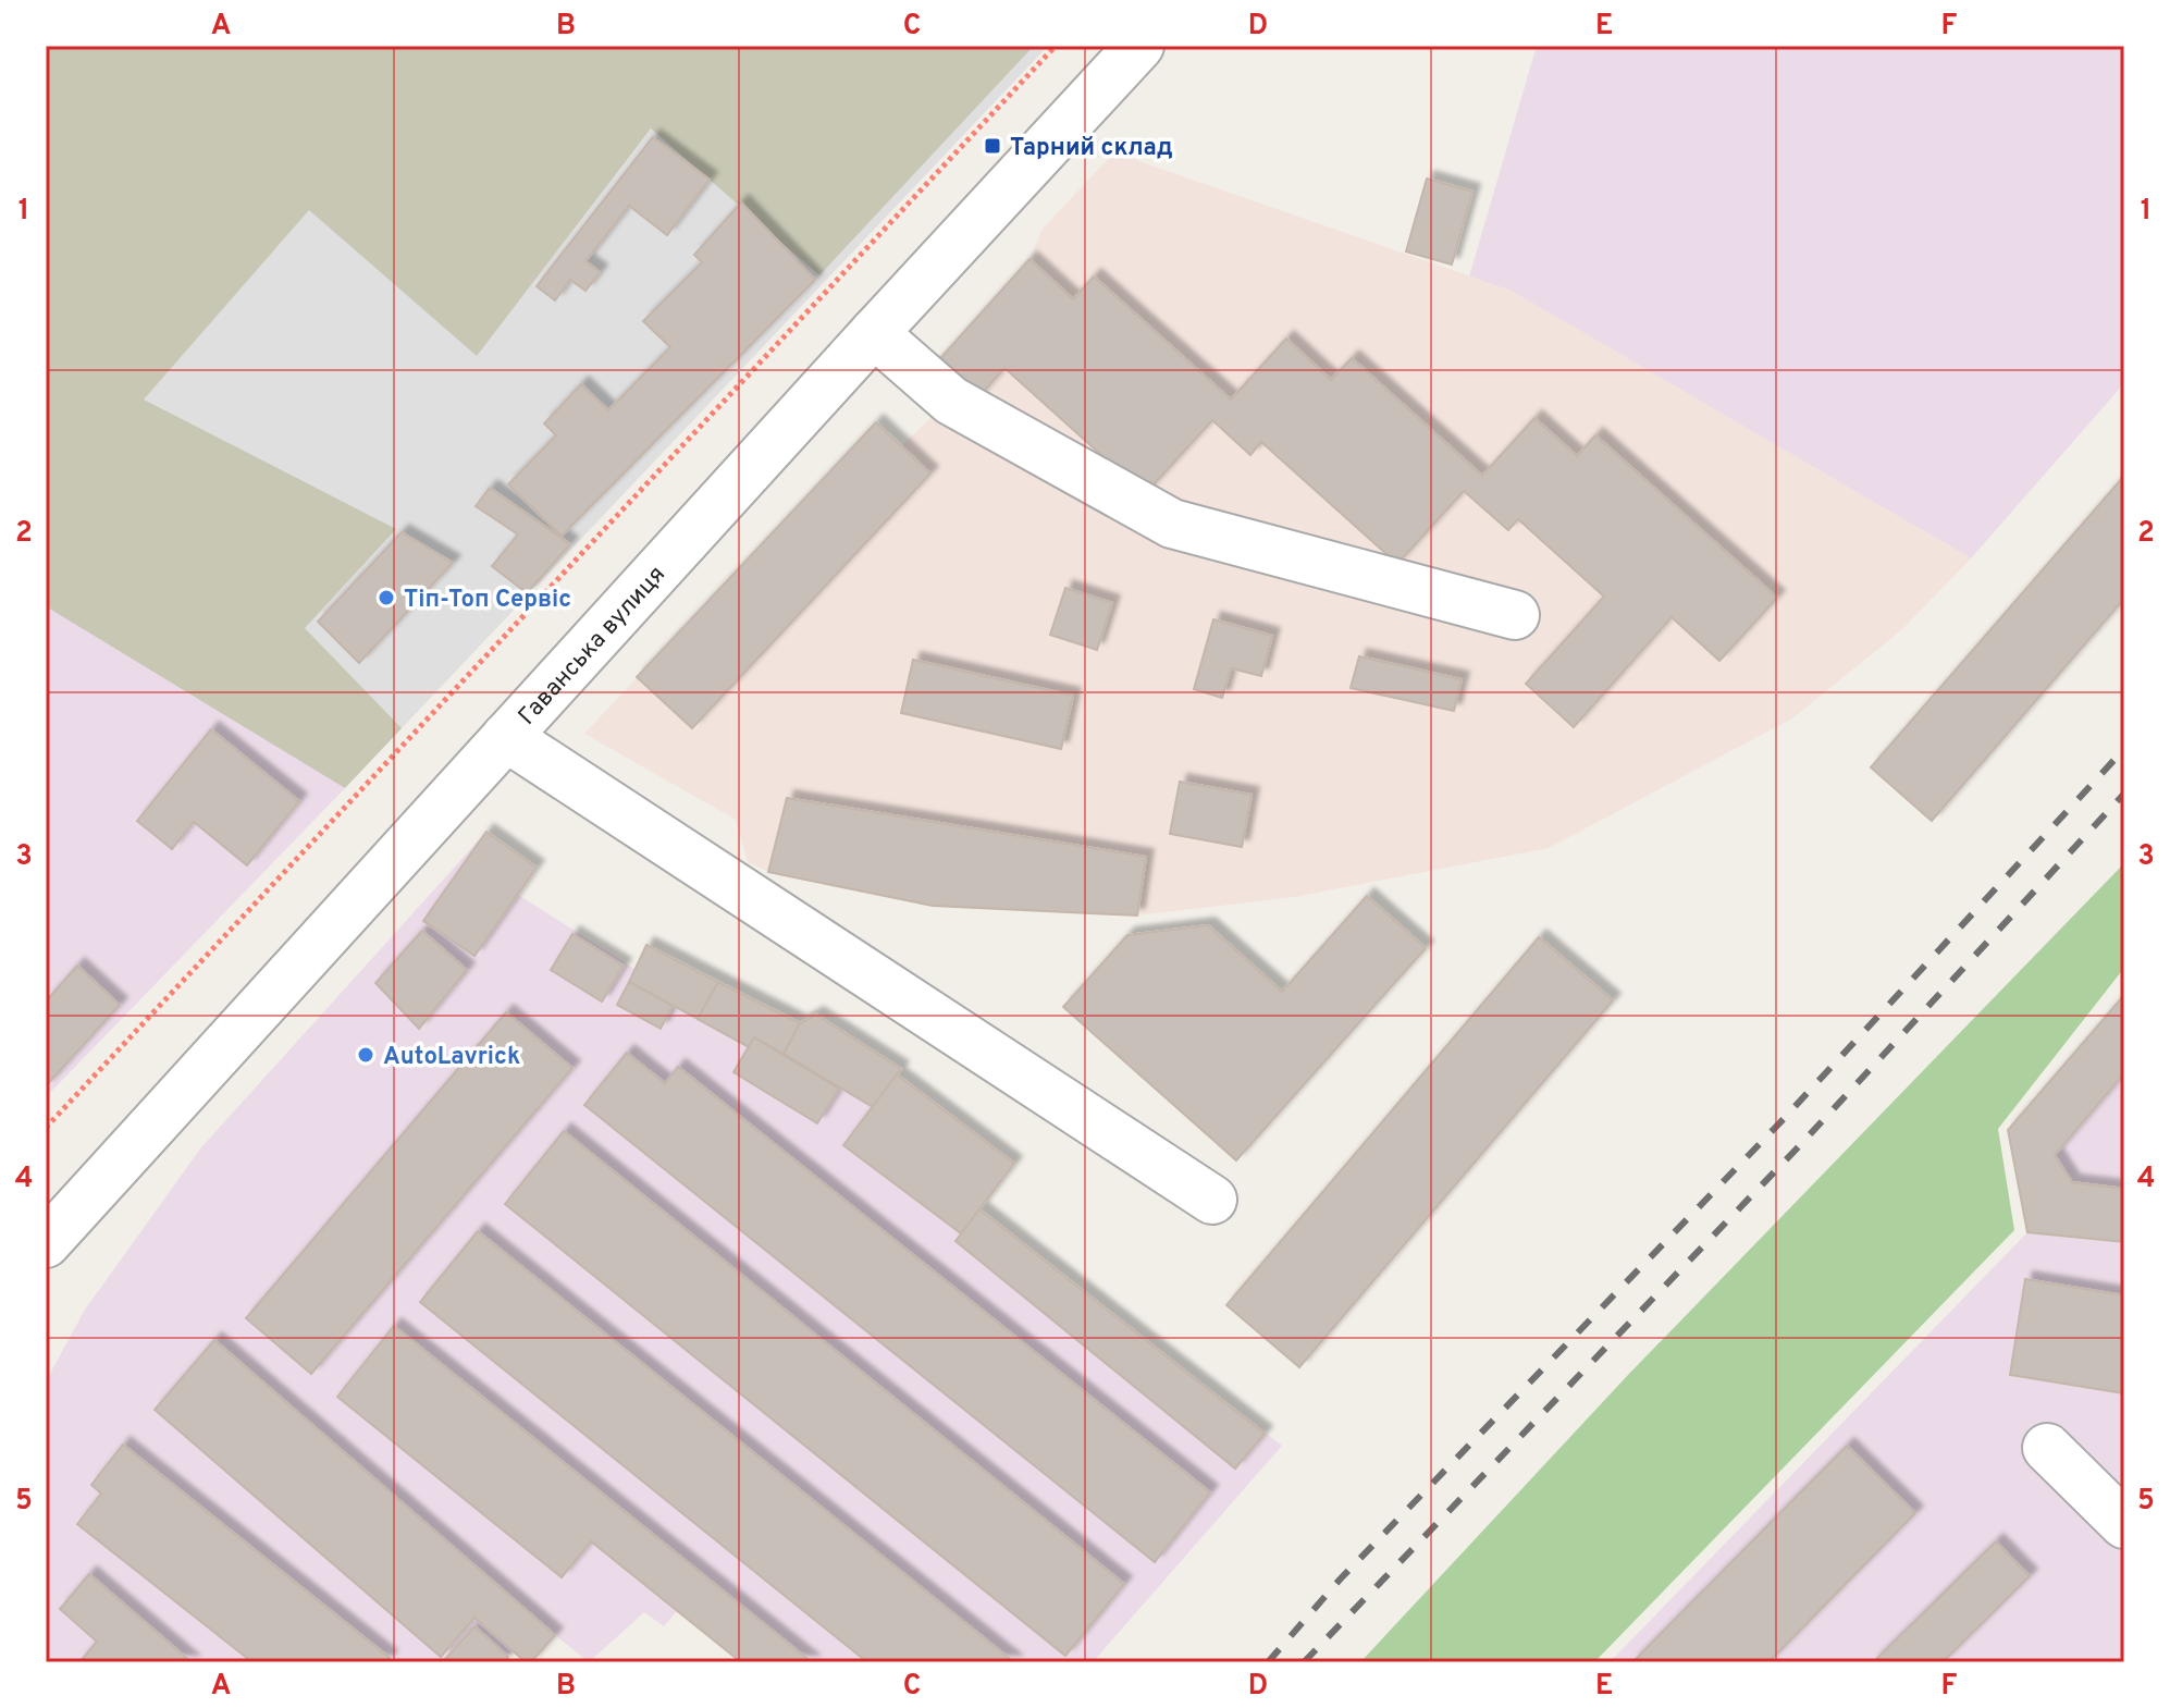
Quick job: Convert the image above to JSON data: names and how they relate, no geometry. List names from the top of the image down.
{
  "streets": {
    "street": ["Гаванська вулиця"]
  },
  "places": {
    "transit": ["Тарний склад"],
    "other": ["Тіп-Топ Сервіс", "AutoLavrick"]
  },
  "grid": {
    "columns": [
      "A",
      "B",
      "C",
      "D",
      "E",
      "F"
    ],
    "rows": [
      "1",
      "2",
      "3",
      "4",
      "5"
    ]
  }
}
